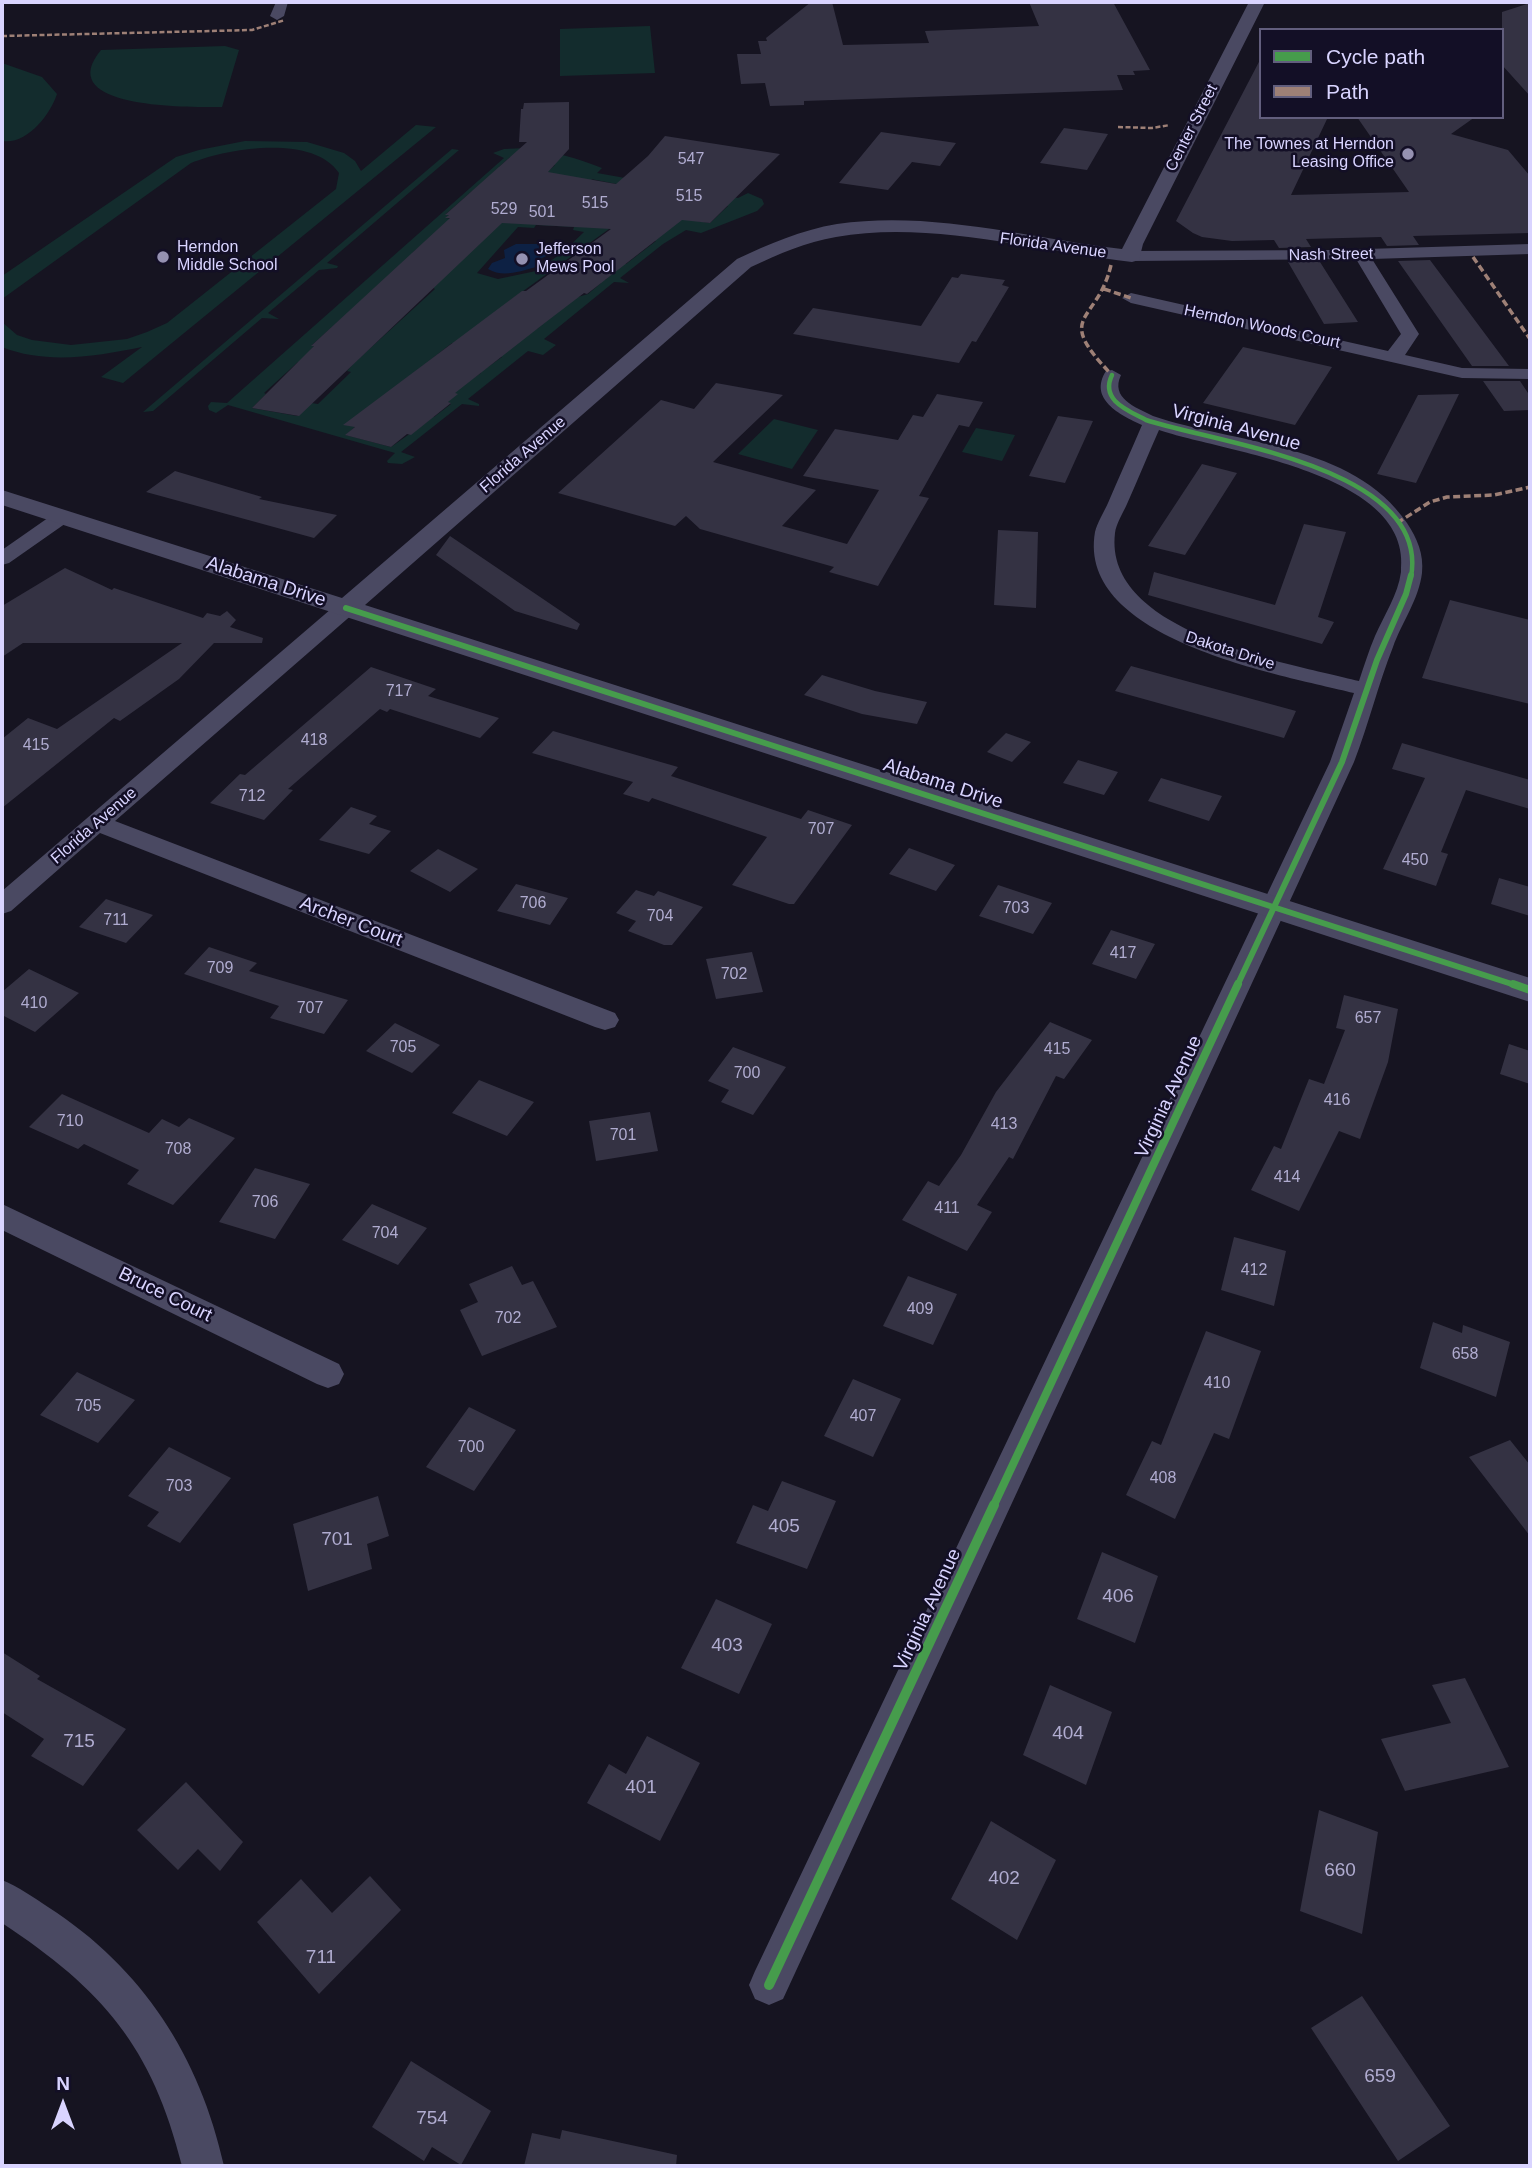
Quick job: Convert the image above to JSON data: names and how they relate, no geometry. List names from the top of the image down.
{
  "streets": {
    "street": [
      "Center Street",
      "Florida Avenue",
      "Nash Street",
      "Herndon Woods Court",
      "Virginia Avenue",
      "Alabama Drive",
      "Dakota Drive",
      "Archer Court",
      "Bruce Court"
    ]
  },
  "crossings": [
    ["Center Street", "Florida Avenue"],
    ["Center Street", "Nash Street"],
    ["Florida Avenue", "Nash Street"],
    ["Florida Avenue", "Alabama Drive"],
    ["Florida Avenue", "Archer Court"],
    ["Virginia Avenue", "Alabama Drive"],
    ["Virginia Avenue", "Dakota Drive"]
  ],
  "places": ["The Townes at Herndon Leasing Office", "Herndon Middle School", "Jefferson Mews Pool"],
  "house_numbers": [
    "547",
    "515",
    "515",
    "529",
    "501",
    "717",
    "418",
    "415",
    "712",
    "707",
    "450",
    "706",
    "703",
    "704",
    "711",
    "417",
    "709",
    "702",
    "410",
    "707",
    "657",
    "705",
    "415",
    "700",
    "416",
    "710",
    "413",
    "701",
    "708",
    "414",
    "706",
    "411",
    "704",
    "412",
    "409",
    "702",
    "658",
    "410",
    "705",
    "407",
    "700",
    "408",
    "703",
    "405",
    "701",
    "406",
    "403",
    "404",
    "715",
    "401",
    "660",
    "402",
    "711",
    "659",
    "754"
  ],
  "legend": ["Cycle path", "Path"],
  "north": "top"
}
